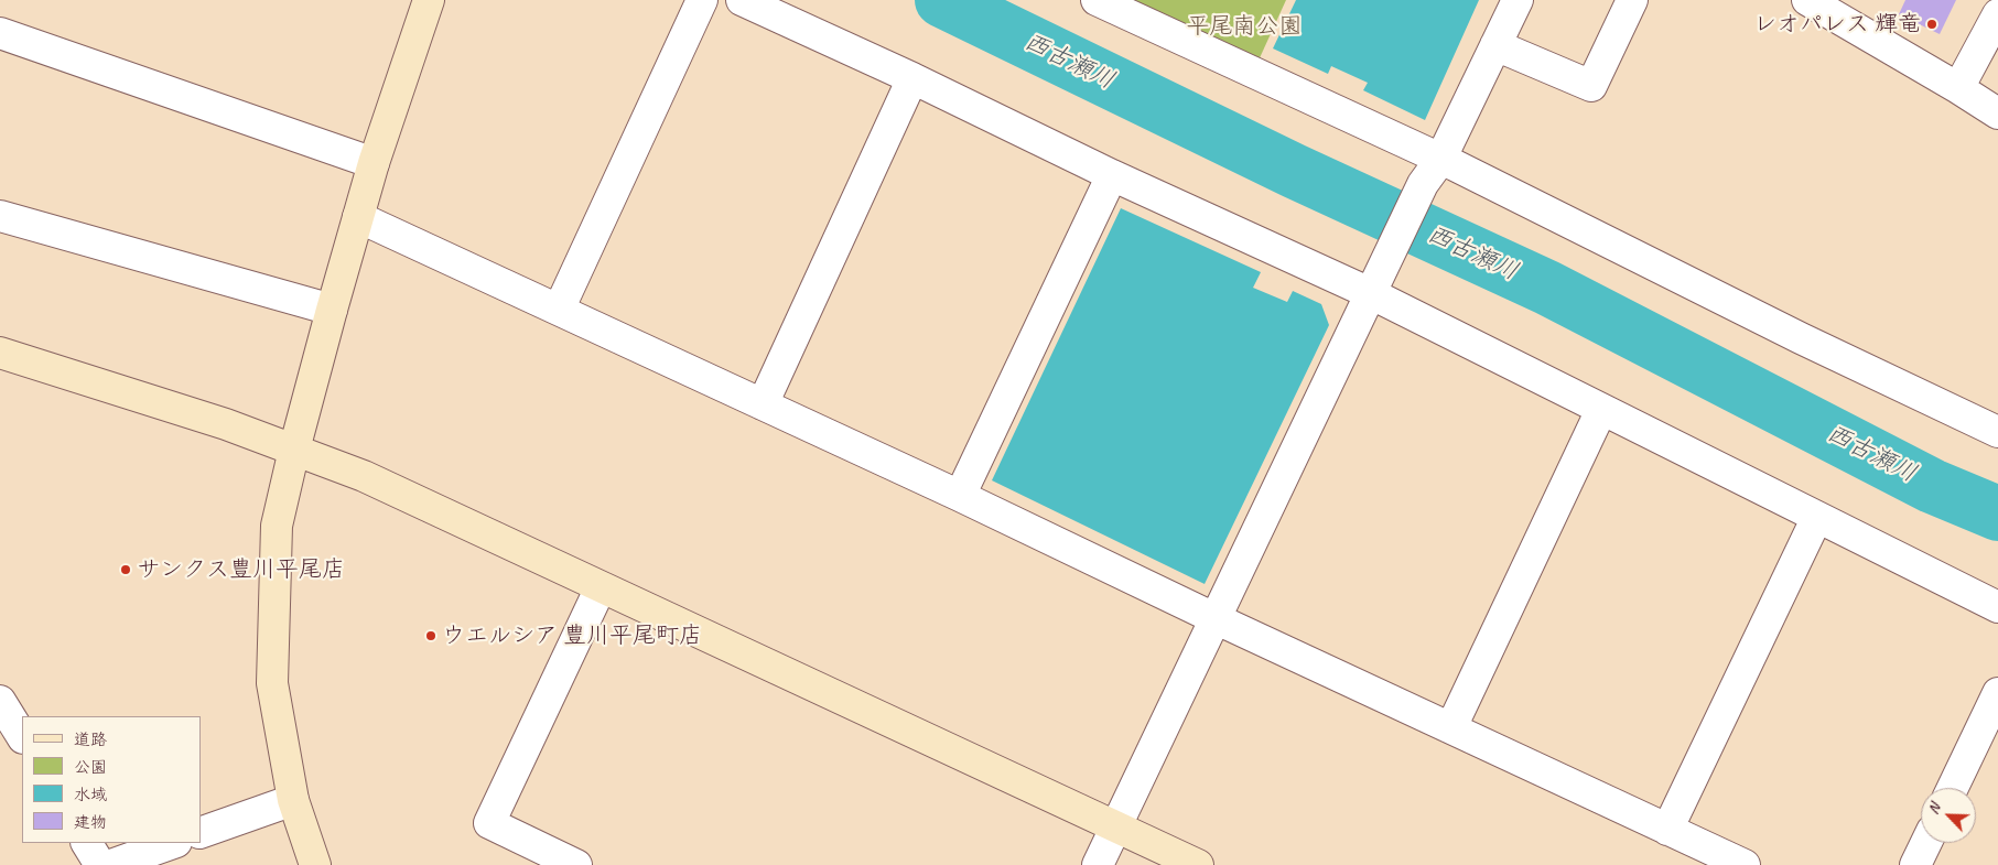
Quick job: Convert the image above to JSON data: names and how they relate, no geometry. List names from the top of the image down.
{
  "water": ["西古瀬川"],
  "parks": ["平尾南公園"],
  "places": ["レオパレス 輝竜", "サンクス豊川平尾店", "ウエルシア 豊川平尾町店"],
  "legend": [
    "道路",
    "公園",
    "水域",
    "建物"
  ],
  "north": "top left"
}
